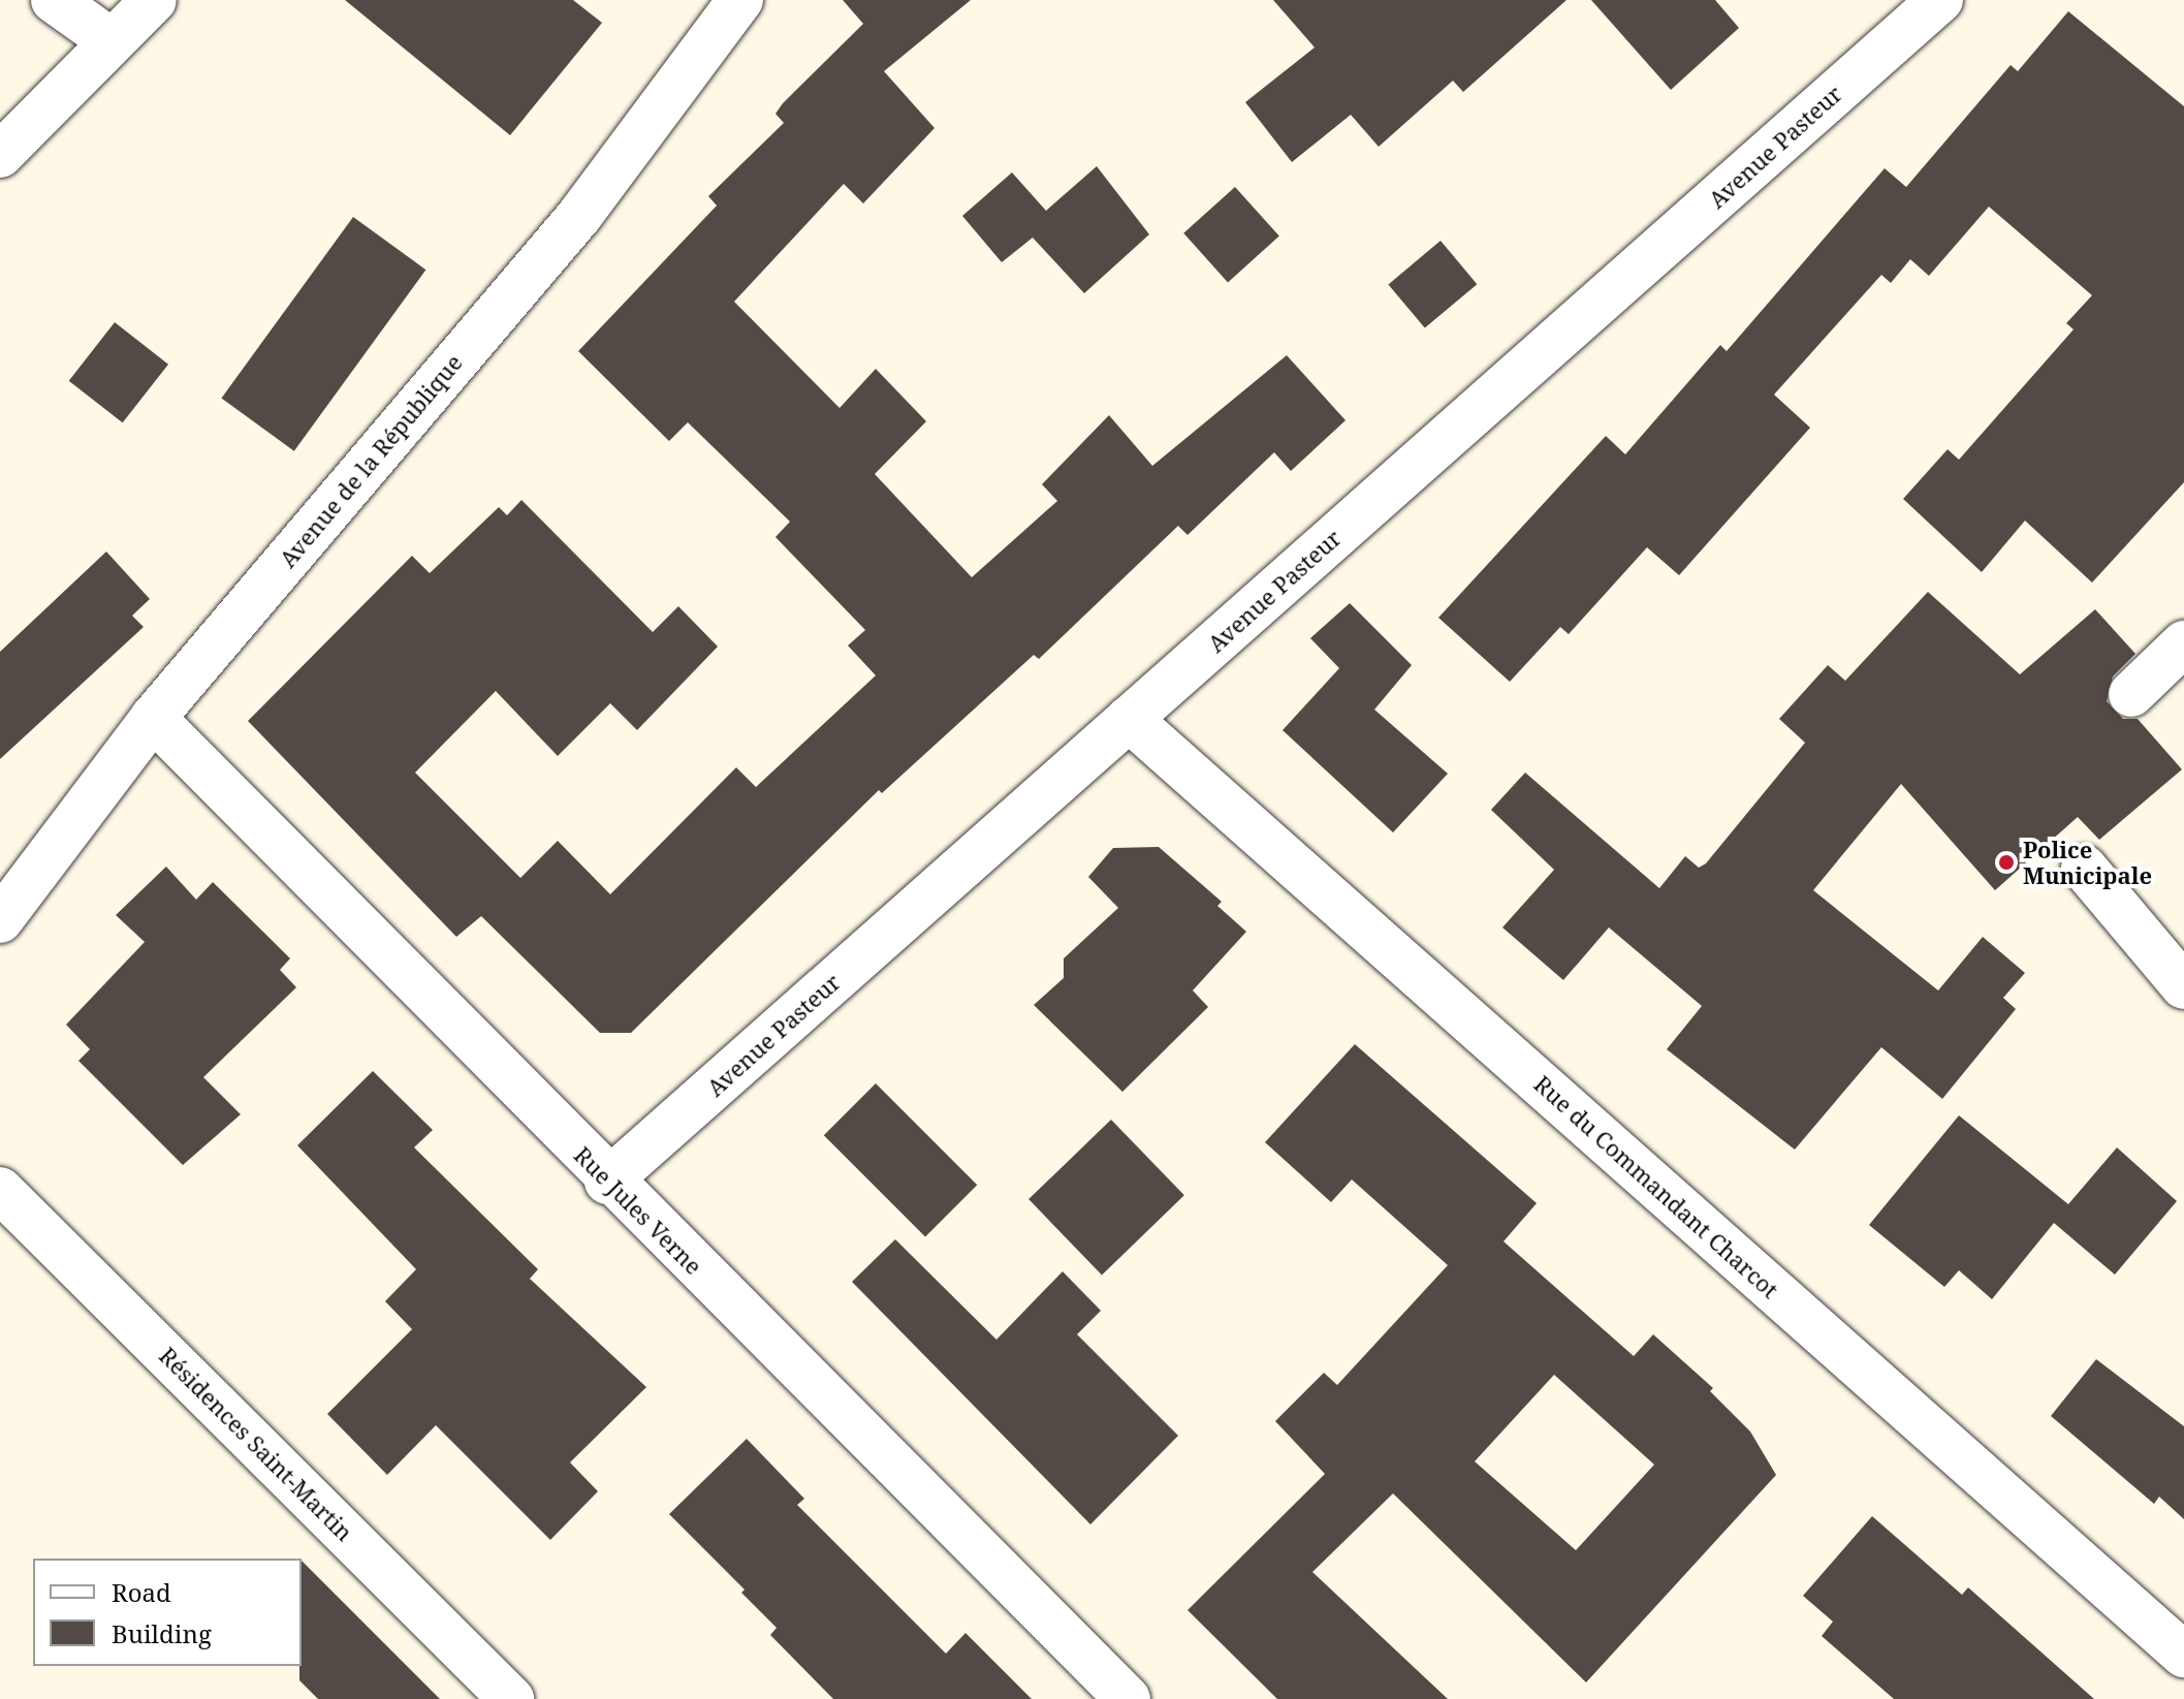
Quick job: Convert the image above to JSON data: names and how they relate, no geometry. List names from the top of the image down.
{
  "streets": {
    "street": [
      "Avenue Pasteur",
      "Avenue de la République",
      "Rue du Commandant Charcot",
      "Rue Jules Verne",
      "Résidences Saint-Martin"
    ]
  },
  "crossings": [
    ["Avenue Pasteur", "Rue du Commandant Charcot"],
    ["Avenue Pasteur", "Rue Jules Verne"],
    ["Avenue de la République", "Rue Jules Verne"]
  ],
  "places": ["Police Municipale"],
  "legend": ["Road", "Building"]
}
